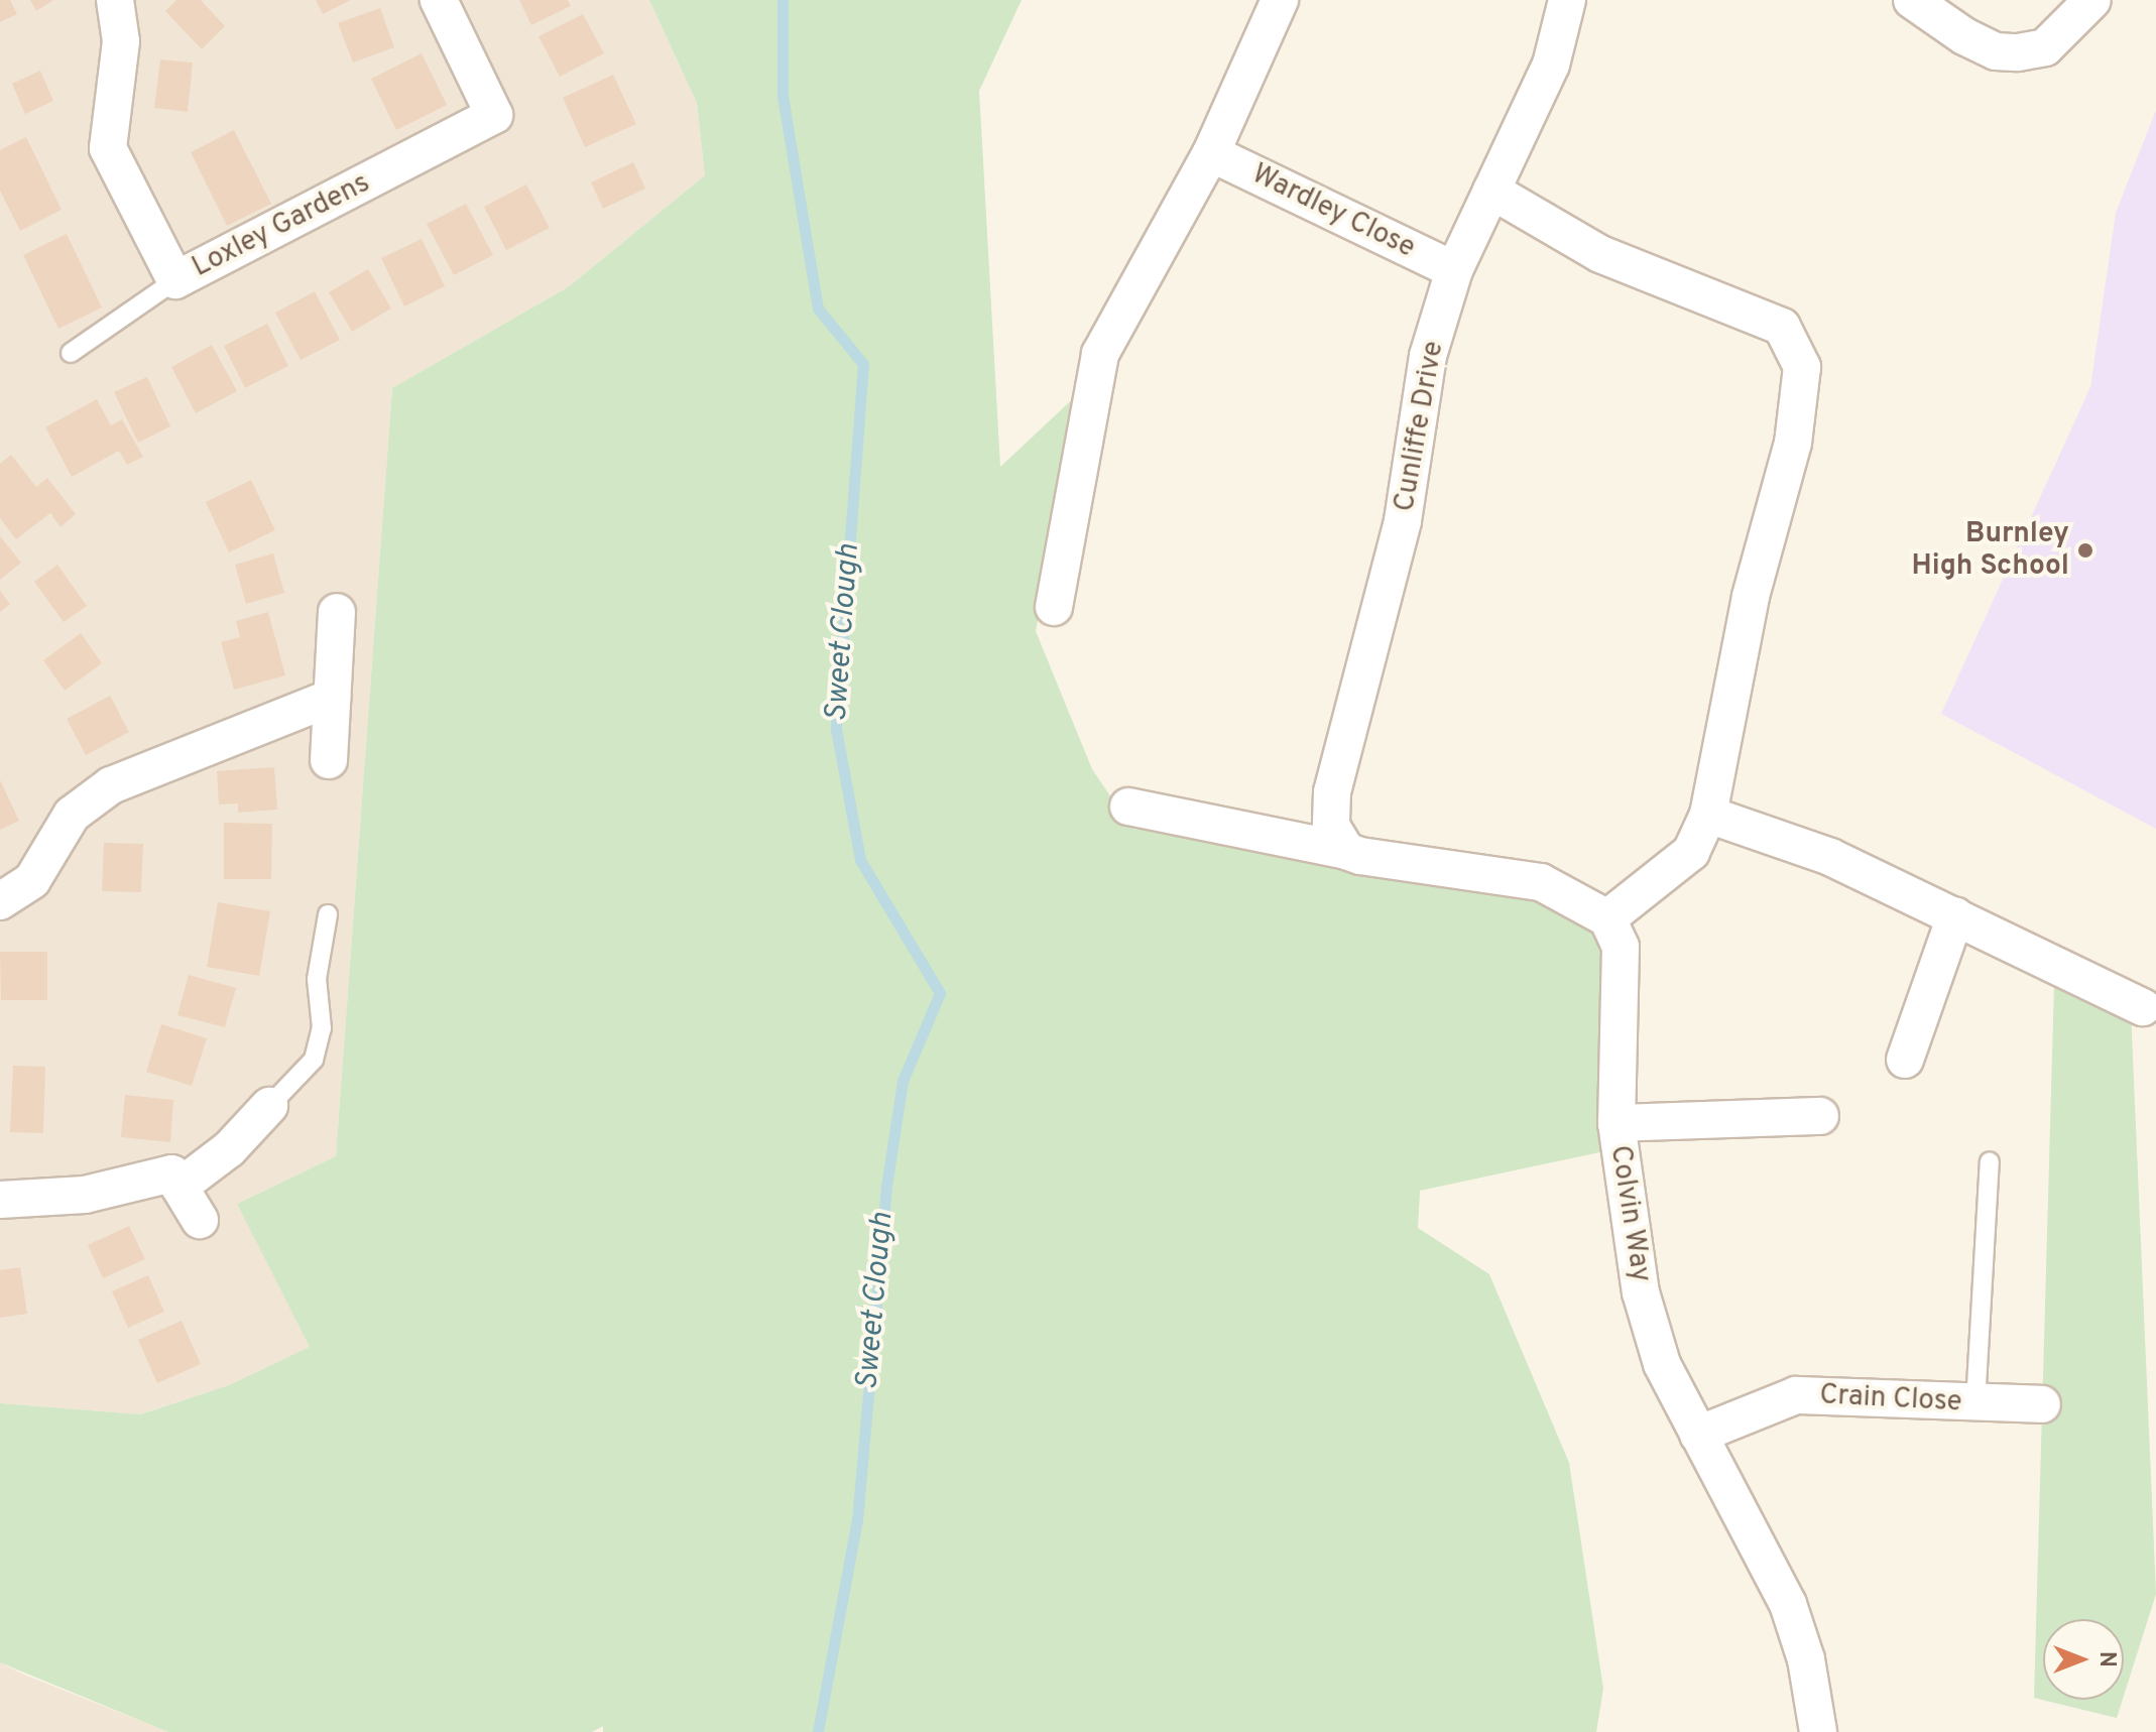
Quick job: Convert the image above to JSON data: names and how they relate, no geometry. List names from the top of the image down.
{
  "streets": {
    "street": [
      "Wardley Close",
      "Loxley Gardens",
      "Cunliffe Drive",
      "Colvin Way",
      "Crain Close"
    ]
  },
  "crossings": [
    ["Wardley Close", "Cunliffe Drive"],
    ["Colvin Way", "Crain Close"]
  ],
  "water": ["Sweet Clough"],
  "places": ["Burnley High School"],
  "north": "right"
}
